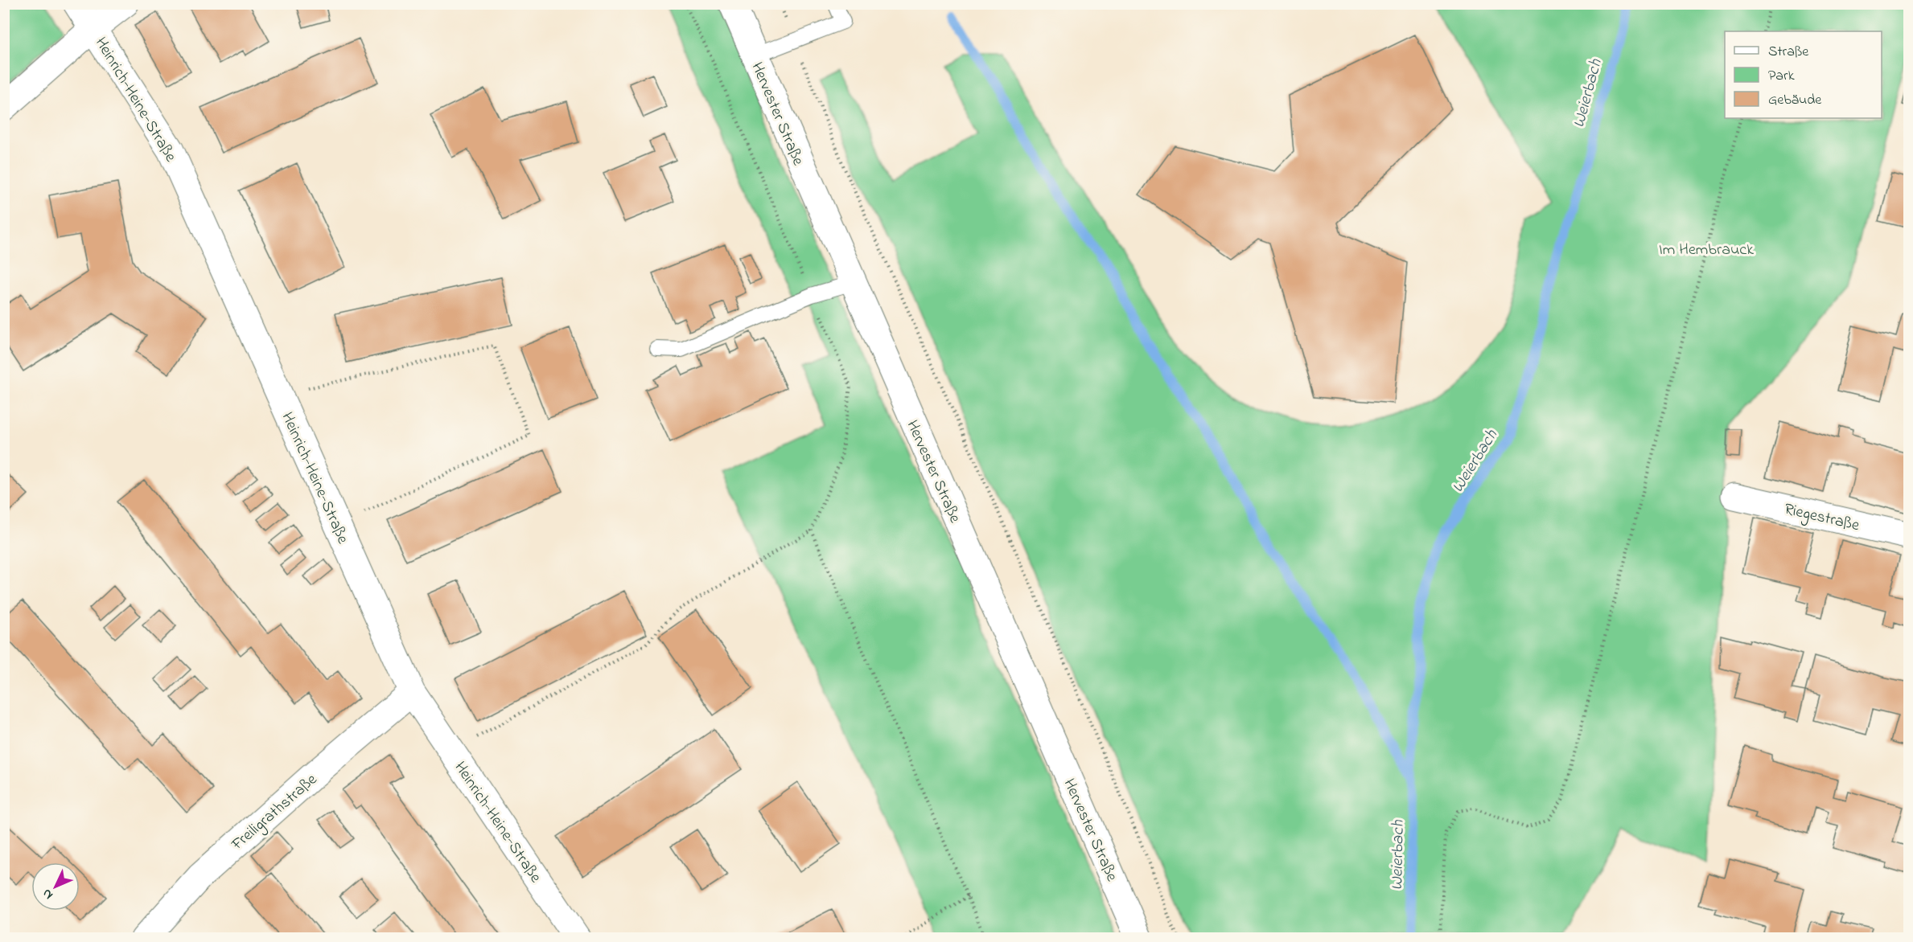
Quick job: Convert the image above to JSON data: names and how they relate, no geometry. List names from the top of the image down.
{
  "streets": {
    "street": [
      "Heinrich-Heine-Straße",
      "Hervester Straße",
      "Riegestraße",
      "Freiligrathstraße"
    ]
  },
  "crossings": [
    ["Heinrich-Heine-Straße", "Freiligrathstraße"]
  ],
  "water": ["Weierbach"],
  "parks": ["Im Hembrauck"],
  "legend": ["Straße", "Park", "Gebäude"],
  "north": "bottom left"
}
